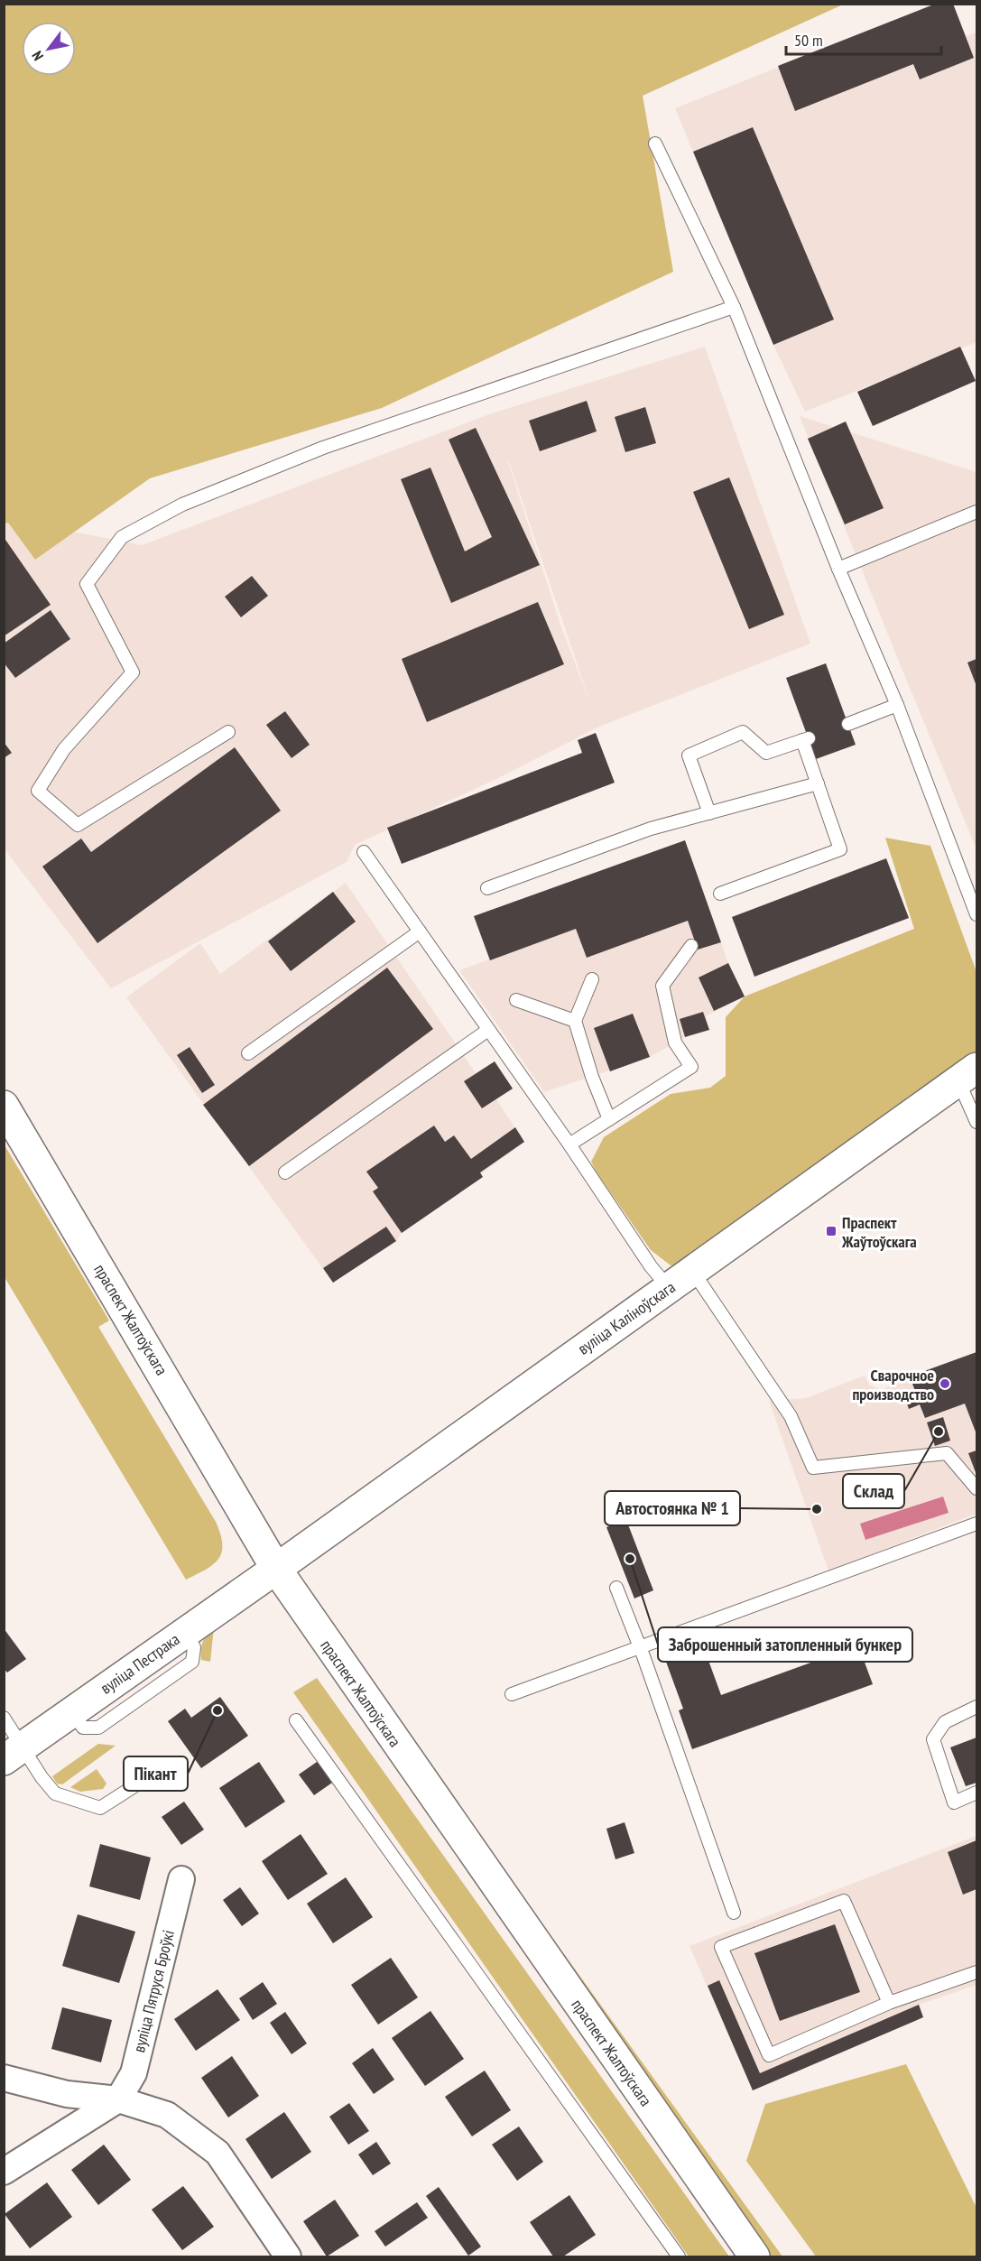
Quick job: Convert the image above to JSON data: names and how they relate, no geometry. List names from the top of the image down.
{
  "streets": {
    "main road": ["вуліца Каліноўскага", "праспект Жалтоўскага", "вуліца Пестрака"],
    "street": ["вуліца Пятруся Броўкі"]
  },
  "crossings": [
    ["вуліца Каліноўскага", "праспект Жалтоўскага"],
    ["вуліца Каліноўскага", "вуліца Пестрака"],
    ["праспект Жалтоўскага", "вуліца Пестрака"]
  ],
  "places": {
    "transit": ["Праспект Жаўтоўскага"],
    "other": [
      "Сварочное производство",
      "Склад",
      "Автостоянка № 1",
      "Заброшенный затопленный бункер",
      "Пікант"
    ]
  },
  "scale_bar": "50 m",
  "north": "bottom left"
}
